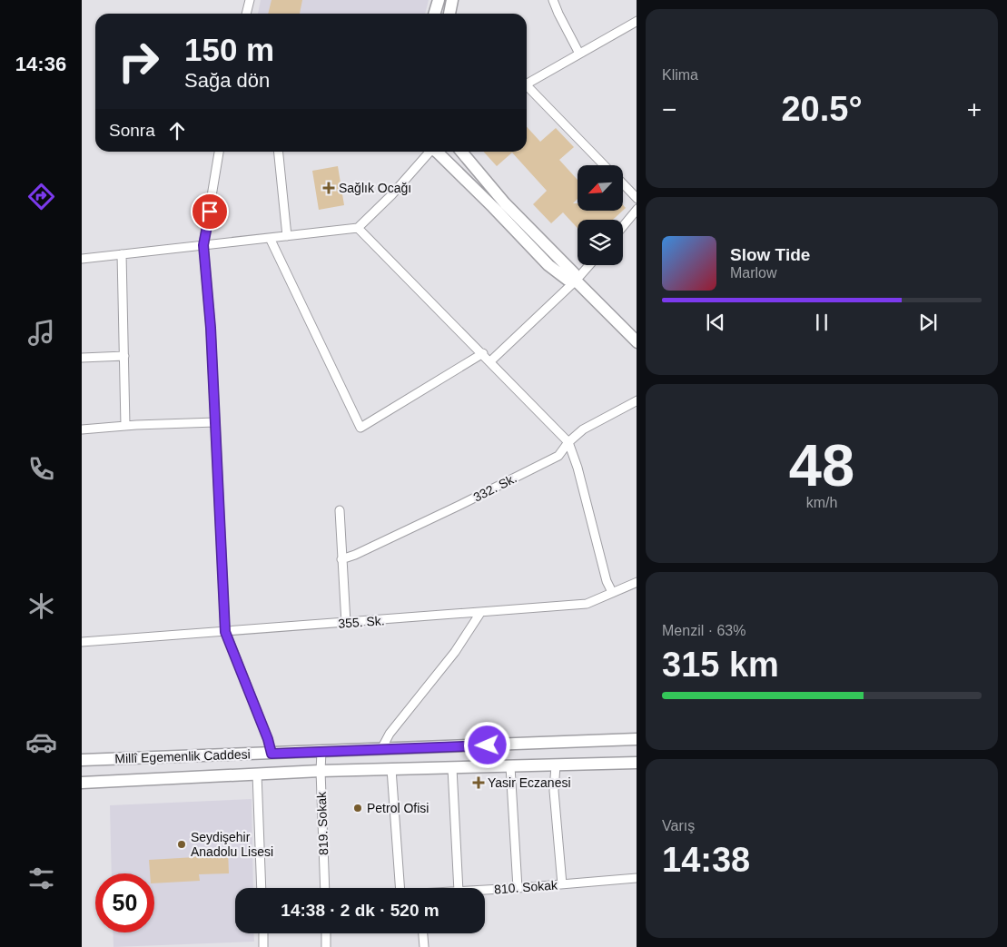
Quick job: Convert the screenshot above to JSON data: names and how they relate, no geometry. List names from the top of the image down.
{
  "streets": {
    "main road": ["Millî Egemenlik Caddesi"],
    "street": [
      "332. Sk.",
      "355. Sk.",
      "819. Sokak",
      "810. Sokak"
    ]
  },
  "crossings": [
    ["Millî Egemenlik Caddesi", "819. Sokak"]
  ],
  "places": {
    "health": ["Sağlık Ocağı", "Yasir Eczanesi"],
    "other": ["Petrol Ofisi", "Seydişehir Anadolu Lisesi"]
  },
  "north": "bottom left",
  "page": {
    "tabs": "14:36",
    "tile": [
      "Klima",
      ["48", "km/h"],
      ["Menzil · 63%", "315 km"],
      ["Varış", "14:38"]
    ],
    "turn": ["150 m", "Sağa dön"],
    "heat": ["−", "20.5°", "+"],
    "then": "Sonra",
    "song": ["Slow Tide", "Marlow"],
    "limit": "50",
    "trip": "14:38 · 2 dk · 520 m"
  }
}
